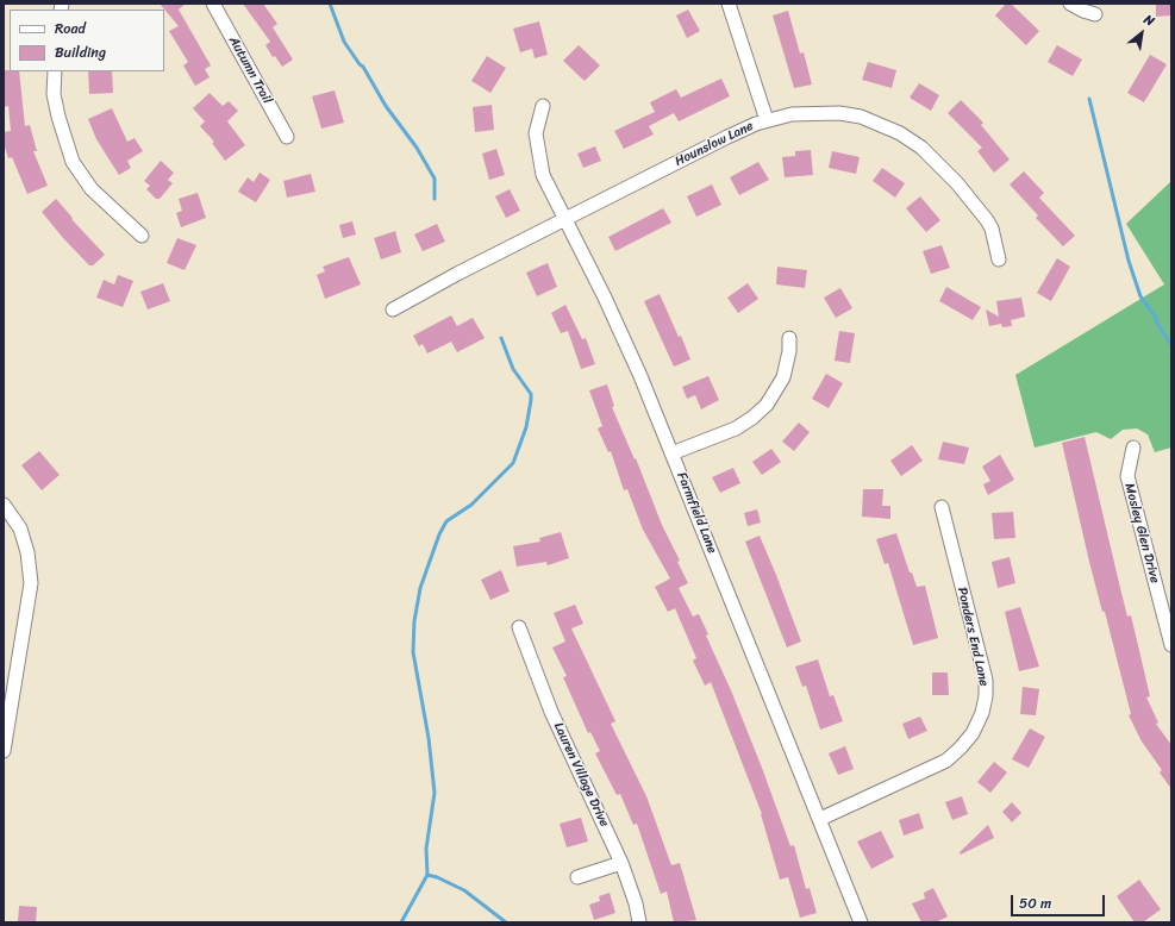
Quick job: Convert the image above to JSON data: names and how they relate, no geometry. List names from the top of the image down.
{
  "streets": {
    "street": [
      "Autumn Trail",
      "Hounslow Lane",
      "Farmfield Lane",
      "Mosley Glen Drive",
      "Ponders End Lane",
      "Lauren Village Drive"
    ]
  },
  "crossings": [
    ["Hounslow Lane", "Farmfield Lane"],
    ["Farmfield Lane", "Ponders End Lane"]
  ],
  "legend": ["Road", "Building"],
  "scale_bar": "50 m",
  "north": "top right"
}
